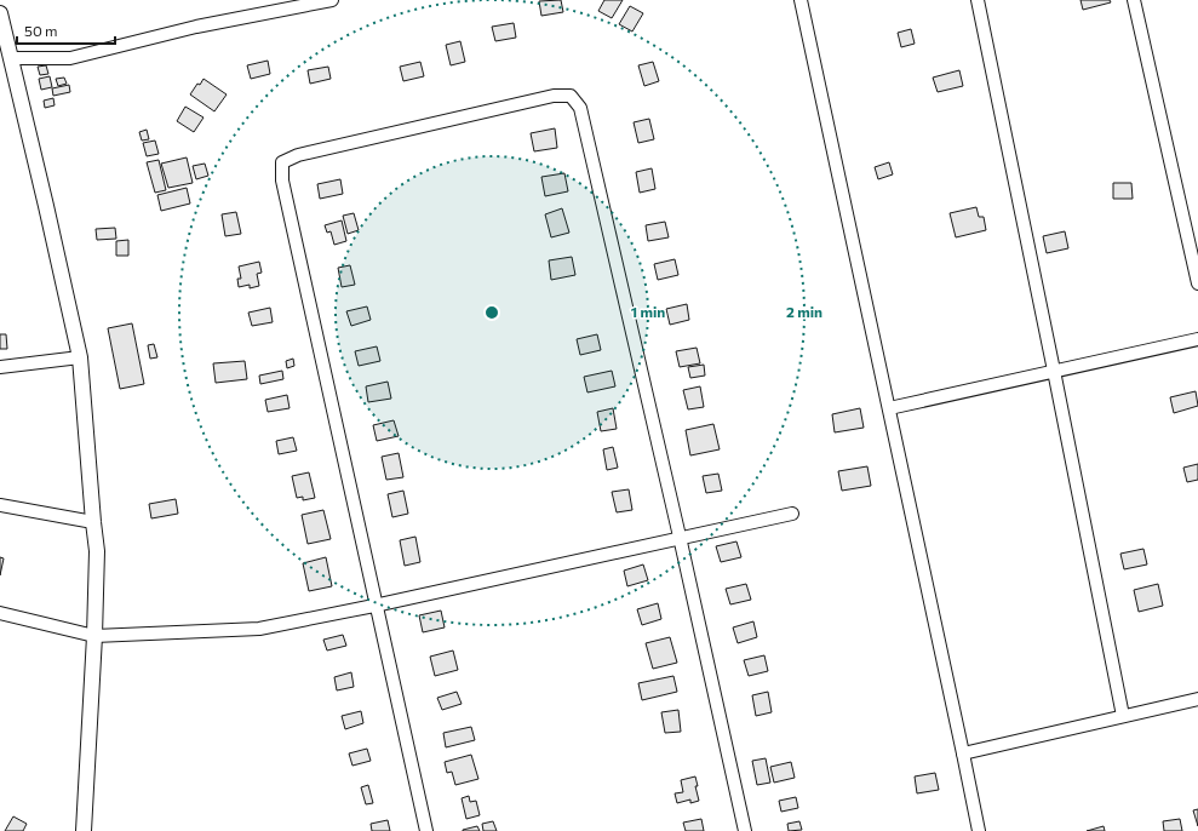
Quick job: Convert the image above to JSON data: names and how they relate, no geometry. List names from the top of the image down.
{
  "scale_bar": "50 m",
  "rings": ["1 min", "2 min"]
}
